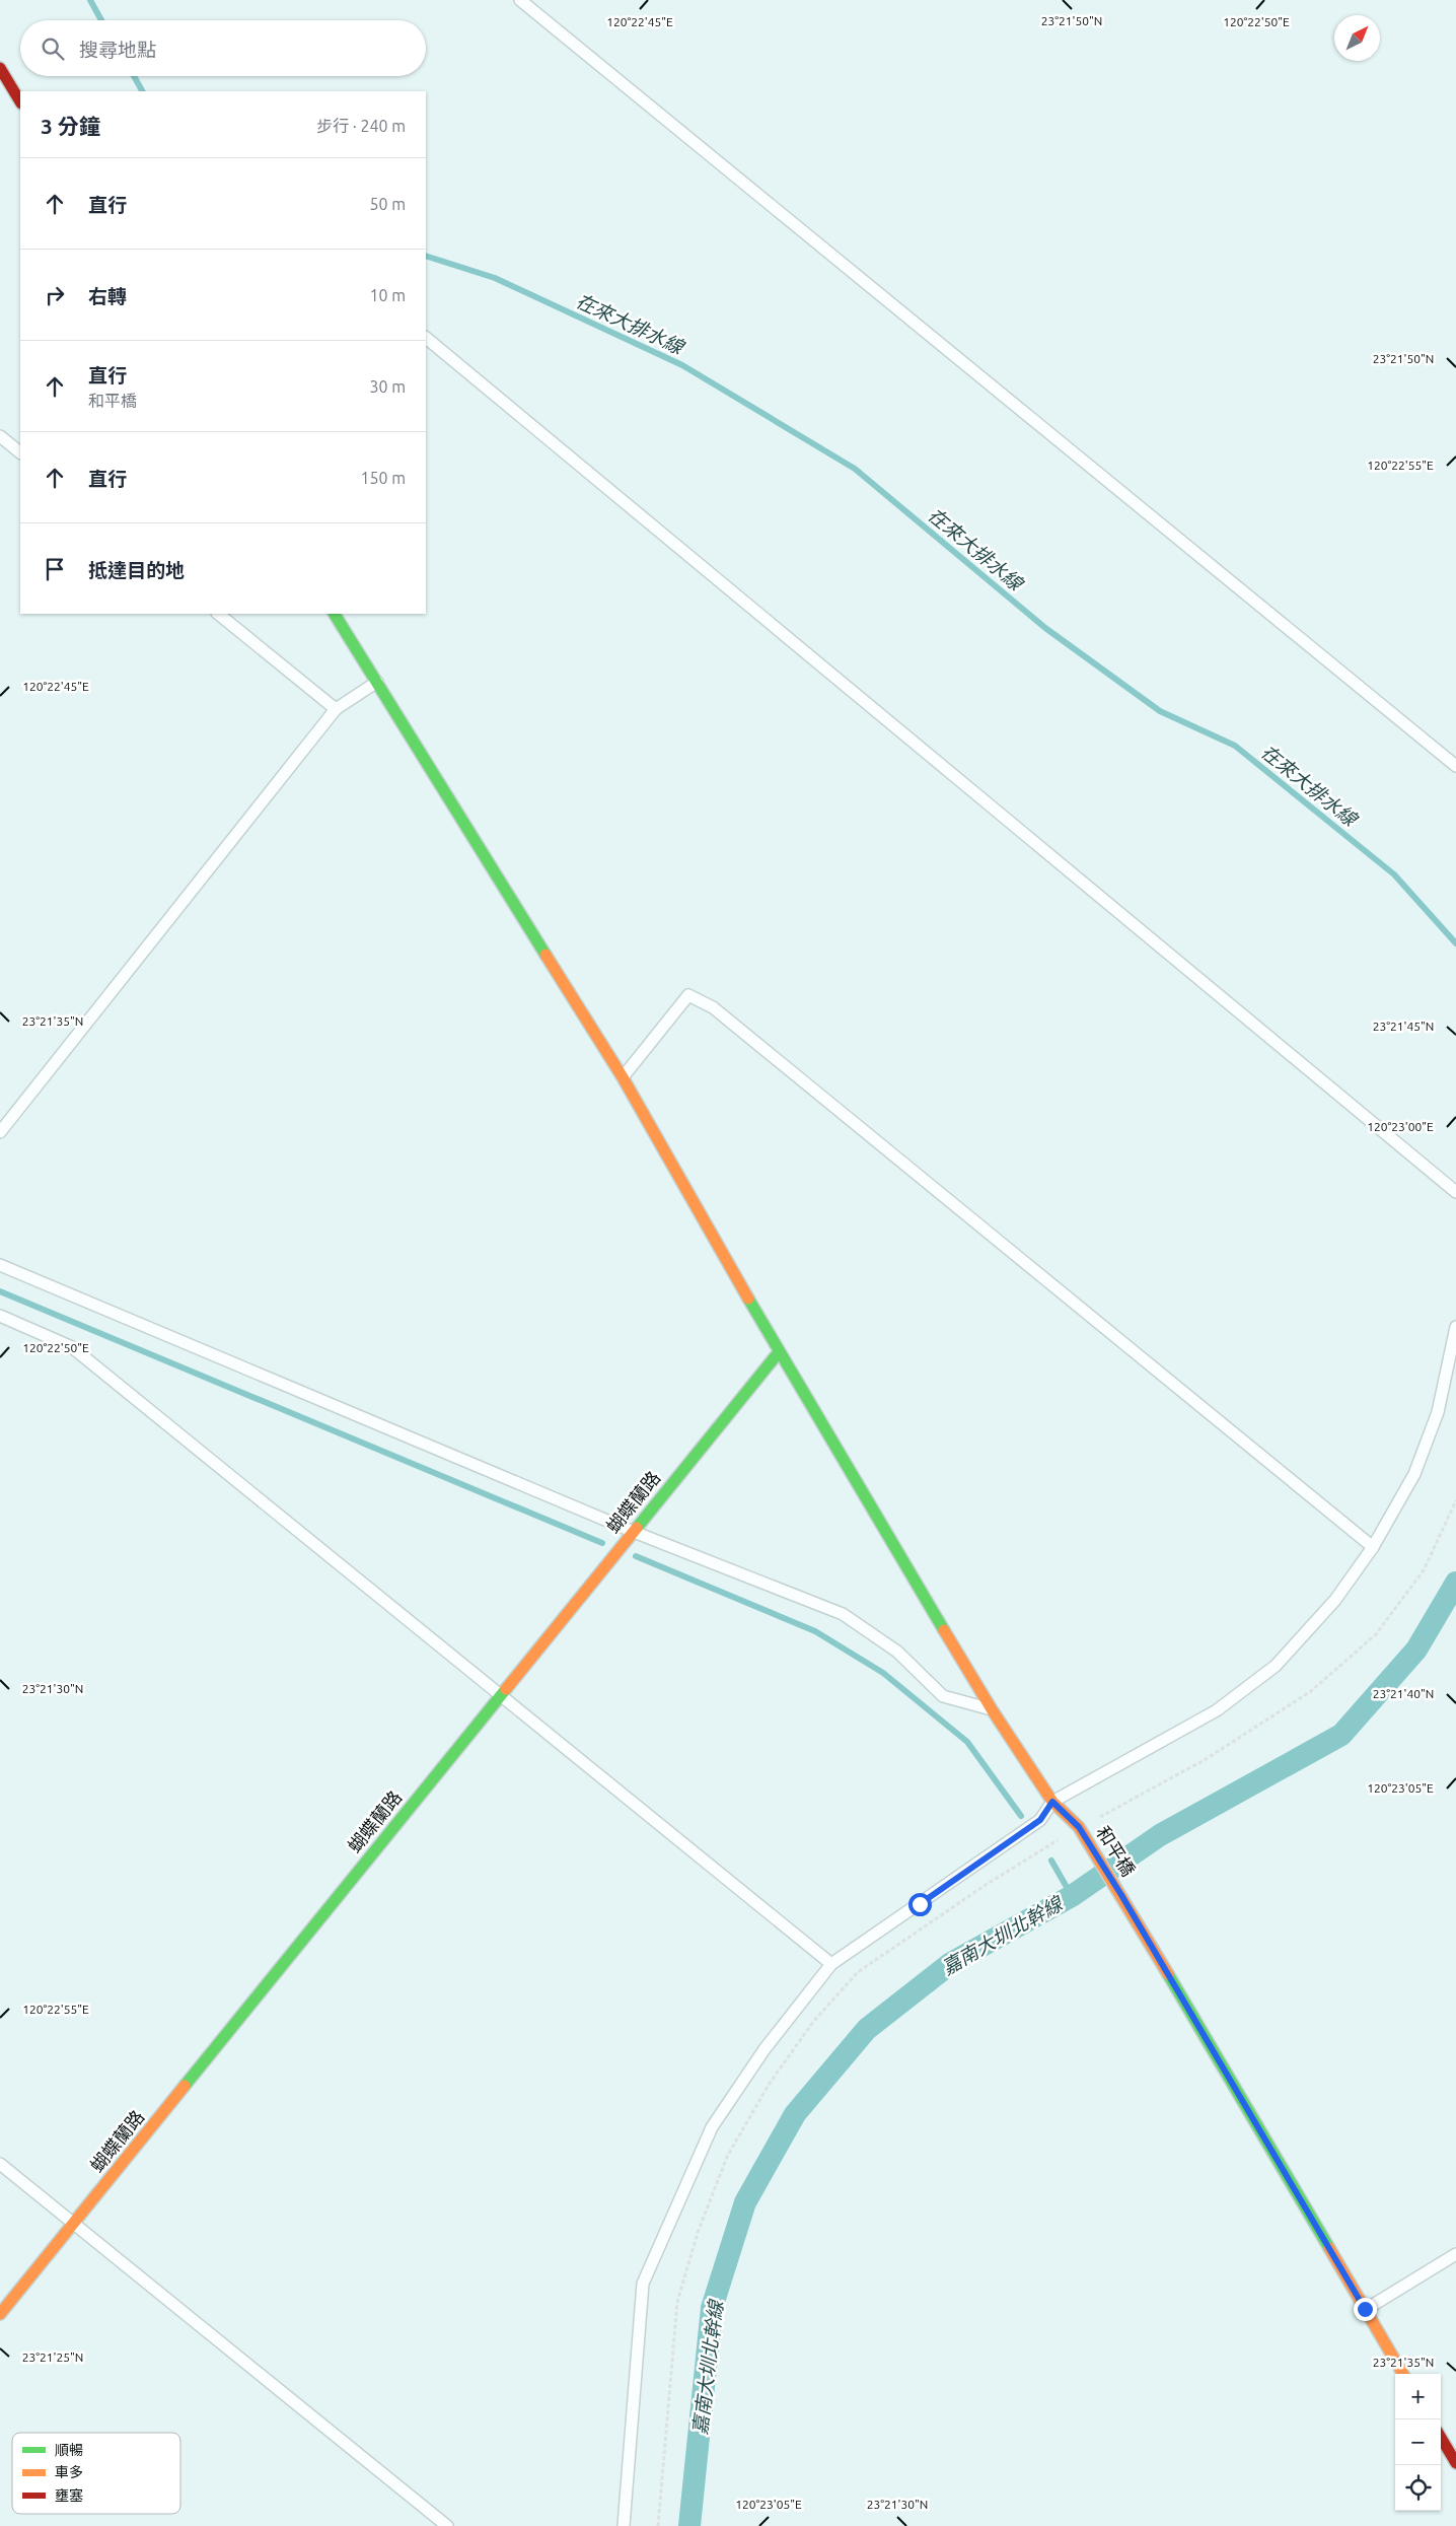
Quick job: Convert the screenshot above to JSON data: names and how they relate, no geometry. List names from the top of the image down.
{
  "streets": {
    "main road": ["蝴蝶蘭路", "和平橋"]
  },
  "crossings": [
    ["蝴蝶蘭路", "和平橋"]
  ],
  "water": ["在來大排水線", "嘉南大圳北幹線"],
  "legend": ["順暢", "車多", "壅塞"],
  "north": "top right",
  "page": {
    "search": "搜尋地點",
    "heading": ["3 分鐘", "步行 · 240 m"],
    "list": [
      ["直行", "50 m"],
      ["右轉", "10 m"],
      ["直行", "和平橋", "30 m"],
      ["直行", "150 m"],
      "抵達目的地"
    ],
    "map_buttons": ["+", "−"]
  },
  "coordinates": [
    "23°21'50\"N",
    "120°22'45\"E",
    "120°22'50\"E",
    "120°22'55\"E",
    "23°21'35\"N",
    "23°21'45\"N",
    "120°23'00\"E",
    "23°21'30\"N",
    "23°21'40\"N",
    "120°23'05\"E",
    "23°21'25\"N"
  ]
}
